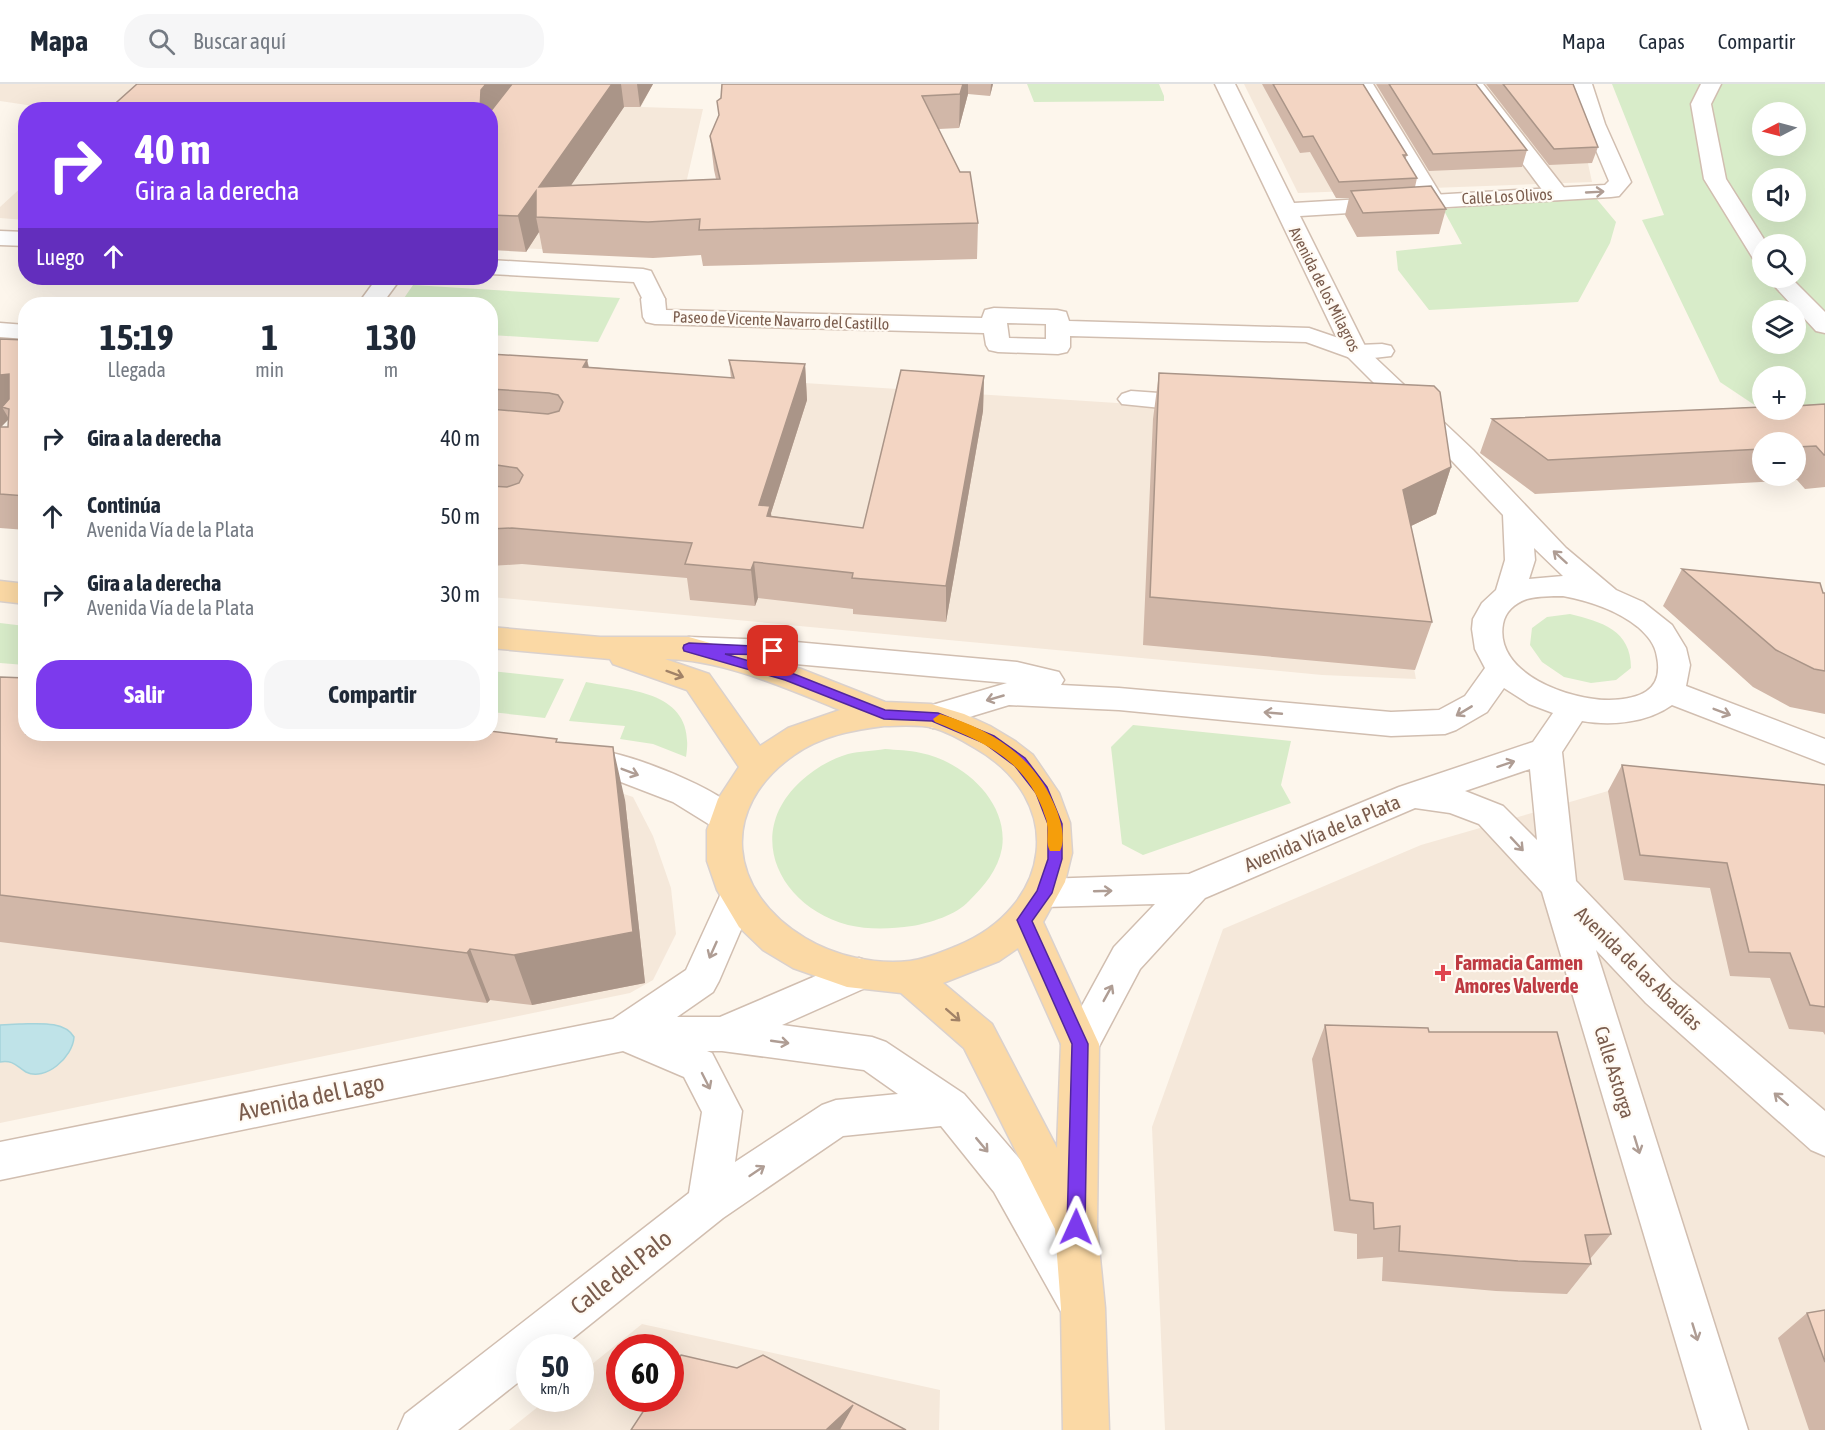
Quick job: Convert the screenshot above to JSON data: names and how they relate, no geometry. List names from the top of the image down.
{
  "streets": {
    "street": [
      "Calle Los Olivos",
      "Avenida de los Milagros",
      "Paseo de Vicente Navarro del Castillo",
      "Avenida Vía de la Plata",
      "Avenida de las Abadías",
      "Calle Astorga",
      "Avenida del Lago",
      "Calle del Palo"
    ]
  },
  "crossings": [
    ["Calle Los Olivos", "Avenida de los Milagros"],
    ["Avenida de los Milagros", "Paseo de Vicente Navarro del Castillo"],
    ["Avenida Vía de la Plata", "Avenida de las Abadías"],
    ["Avenida Vía de la Plata", "Calle Astorga"],
    ["Avenida de las Abadías", "Calle Astorga"]
  ],
  "one_way": ["Avenida de las Abadías", "Calle Astorga", "Calle del Palo"],
  "places": {
    "health": ["Farmacia Carmen Amores Valverde"]
  },
  "north": "left",
  "page": {
    "header": "Mapa",
    "search": "Buscar aquí",
    "nav": ["Mapa", "Capas", "Compartir"],
    "map_buttons": ["+", "−"],
    "turn": ["40 m", "Gira a la derecha"],
    "then": "Luego",
    "eta": [
      "15:19",
      "Llegada",
      "1",
      "min",
      "130",
      "m"
    ],
    "list": [
      {
        "name": "Gira a la derecha",
        "value": "40 m"
      },
      {
        "name": "Continúa",
        "note": "Avenida Vía de la Plata",
        "value": "50 m"
      },
      {
        "name": "Gira a la derecha",
        "note": "Avenida Vía de la Plata",
        "value": "30 m"
      }
    ],
    "buttons": ["Salir", "Compartir"],
    "speed": "50 km/h",
    "limit": "60"
  }
}
